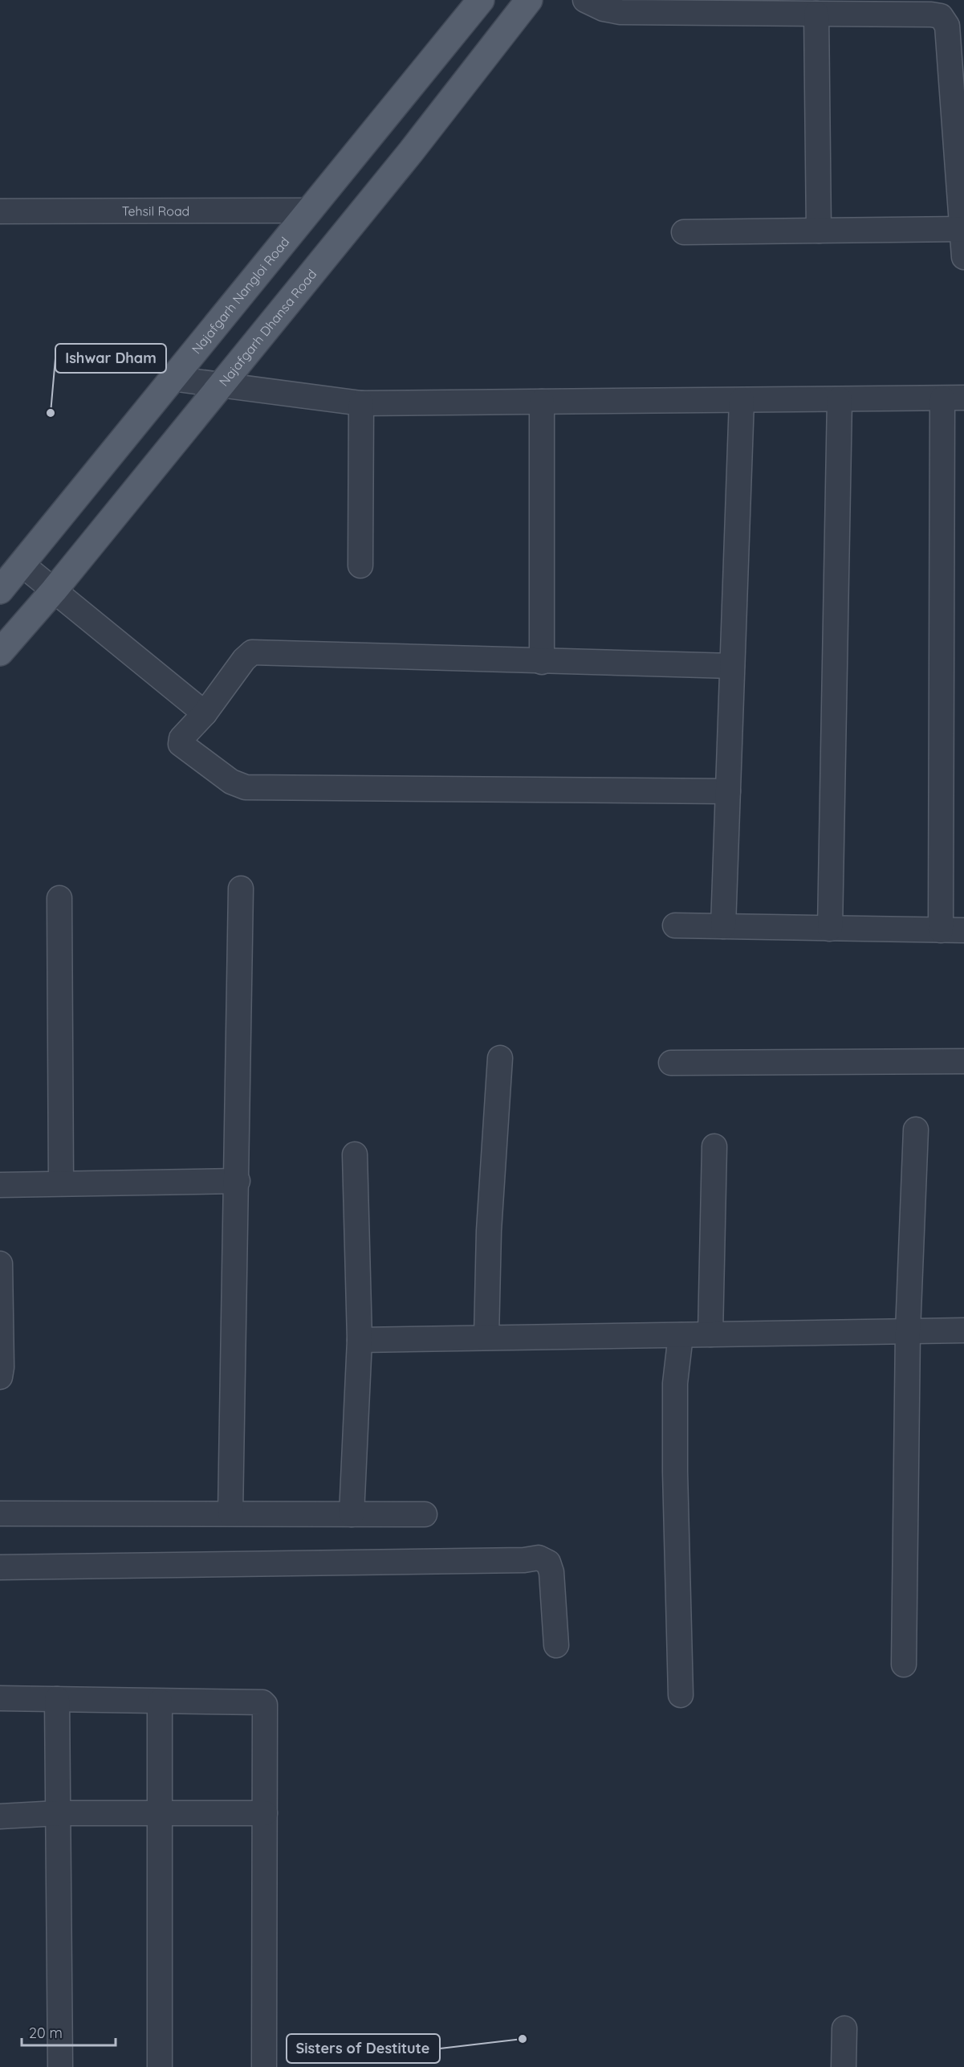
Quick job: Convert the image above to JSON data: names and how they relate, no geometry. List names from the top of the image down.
{
  "streets": {
    "main road": ["Najafgarh Nangloi Road", "Najafgarh Dhansa Road"],
    "street": ["Tehsil Road"]
  },
  "crossings": [
    ["Tehsil Road", "Najafgarh Nangloi Road"]
  ],
  "places": ["Ishwar Dham", "Sisters of Destitute"],
  "scale_bar": "20 m"
}
